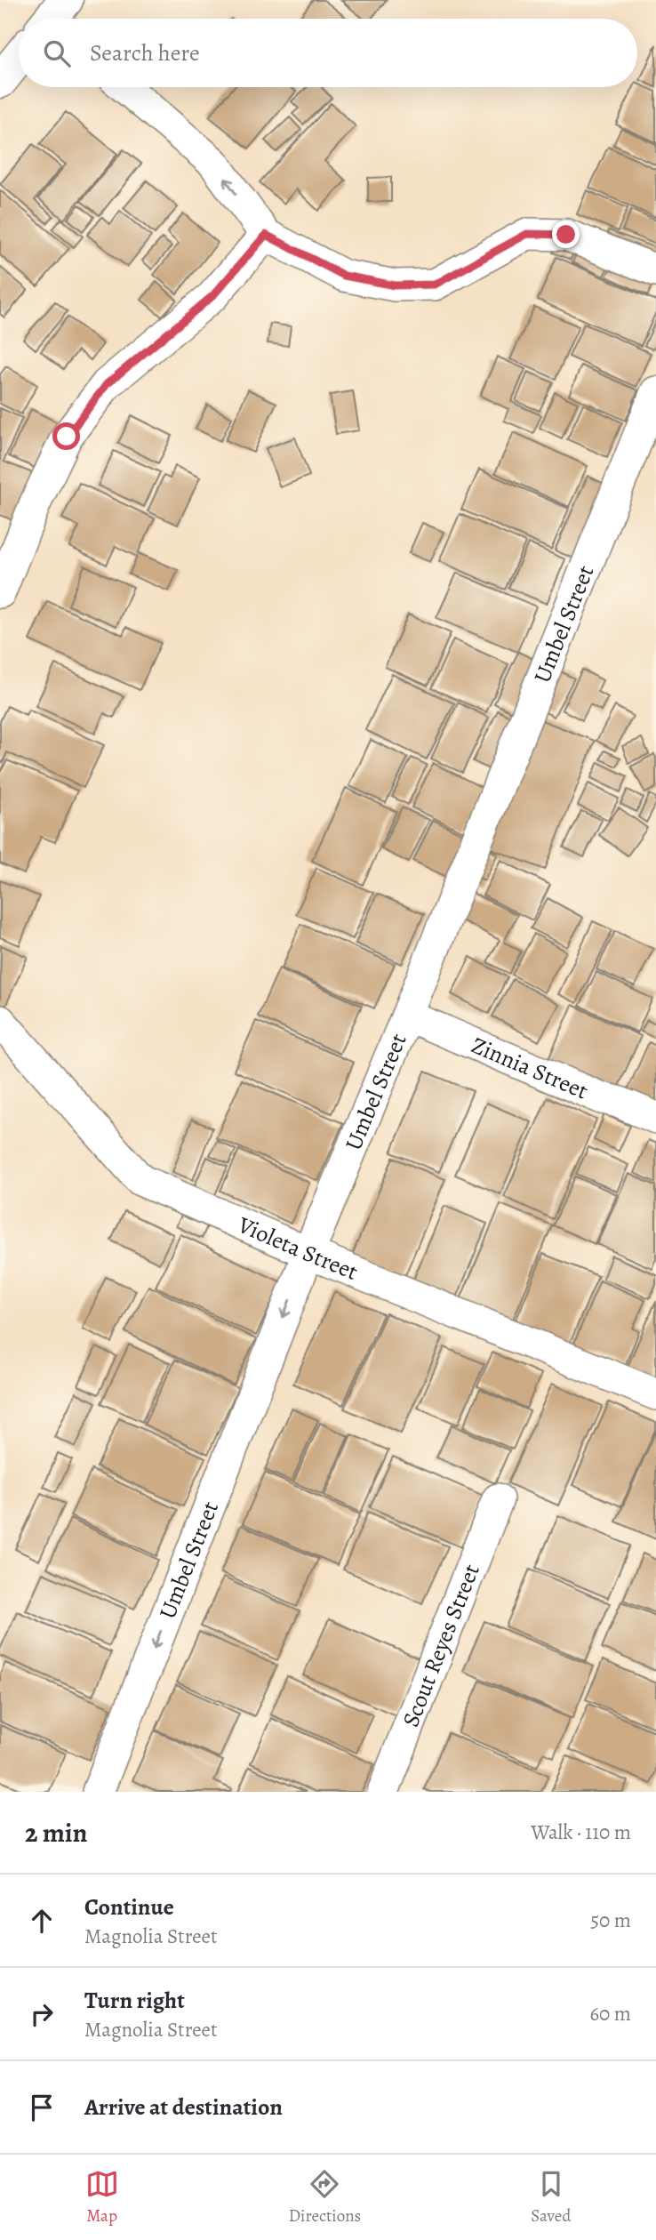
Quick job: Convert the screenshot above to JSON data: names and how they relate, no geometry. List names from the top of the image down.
{
  "streets": {
    "street": [
      "Umbel Street",
      "Zinnia Street",
      "Violeta Street",
      "Scout Reyes Street"
    ]
  },
  "crossings": [
    ["Umbel Street", "Zinnia Street"],
    ["Umbel Street", "Violeta Street"]
  ],
  "one_way": ["Umbel Street"],
  "page": {
    "search": "Search here",
    "heading": ["2 min", "Walk · 110 m"],
    "list": [
      ["Continue", "Magnolia Street", "50 m"],
      ["Turn right", "Magnolia Street", "60 m"],
      "Arrive at destination"
    ],
    "nav": ["Map", "Directions", "Saved"]
  }
}
